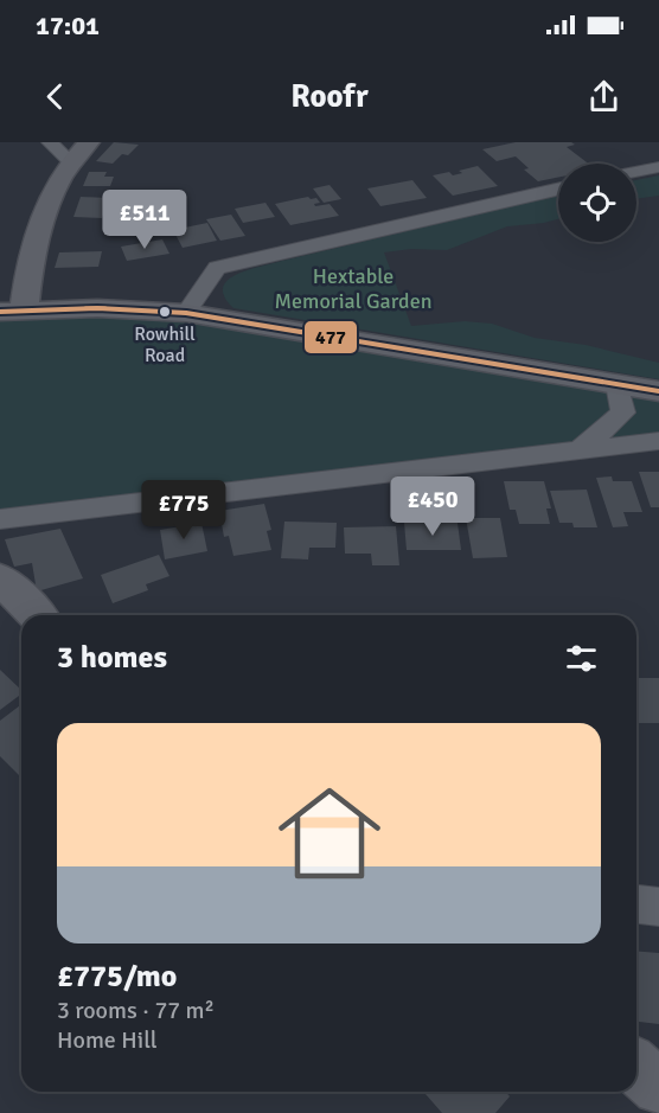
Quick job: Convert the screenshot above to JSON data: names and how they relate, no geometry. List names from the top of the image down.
{
  "parks": ["Hextable Memorial Garden"],
  "places": ["Rowhill Road"],
  "lines": ["transit line 477"],
  "page": {
    "status": "17:01",
    "header": "Roofr",
    "price": ["£511", "£450", "£775"],
    "heading": "3 homes",
    "list": [
      {
        "name": "£775/mo",
        "note": "3 rooms · 77 m² · Home Hill"
      }
    ]
  }
}
